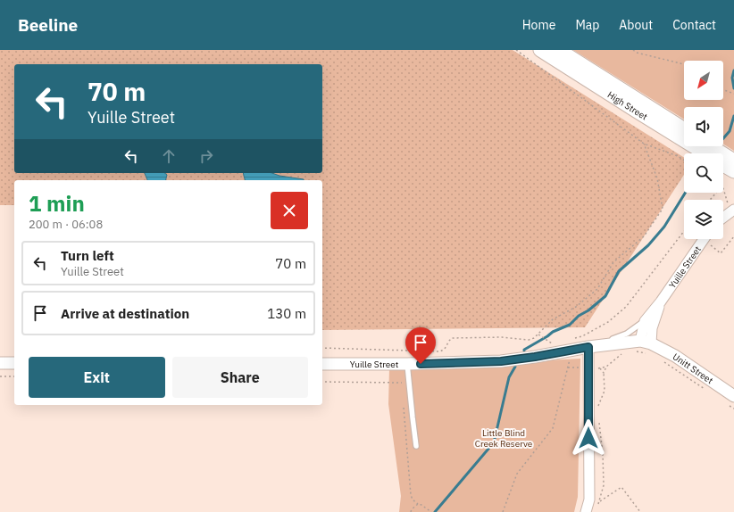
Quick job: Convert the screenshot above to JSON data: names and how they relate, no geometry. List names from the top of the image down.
{
  "streets": {
    "main road": ["High Street"],
    "street": ["Yuille Street", "Unitt Street"]
  },
  "crossings": [
    ["Yuille Street", "Unitt Street"]
  ],
  "parks": ["Little Blind Creek Reserve"],
  "north": "bottom left",
  "page": {
    "header": "Beeline",
    "nav": [
      "Home",
      "Map",
      "About",
      "Contact"
    ],
    "turn": ["70 m", "Yuille Street"],
    "heading": ["1 min", "200 m · 06:08"],
    "list": [
      {
        "name": "Turn left",
        "note": "Yuille Street",
        "value": "70 m"
      },
      {
        "name": "Arrive at destination",
        "value": "130 m"
      }
    ],
    "buttons": ["Exit", "Share"]
  }
}
